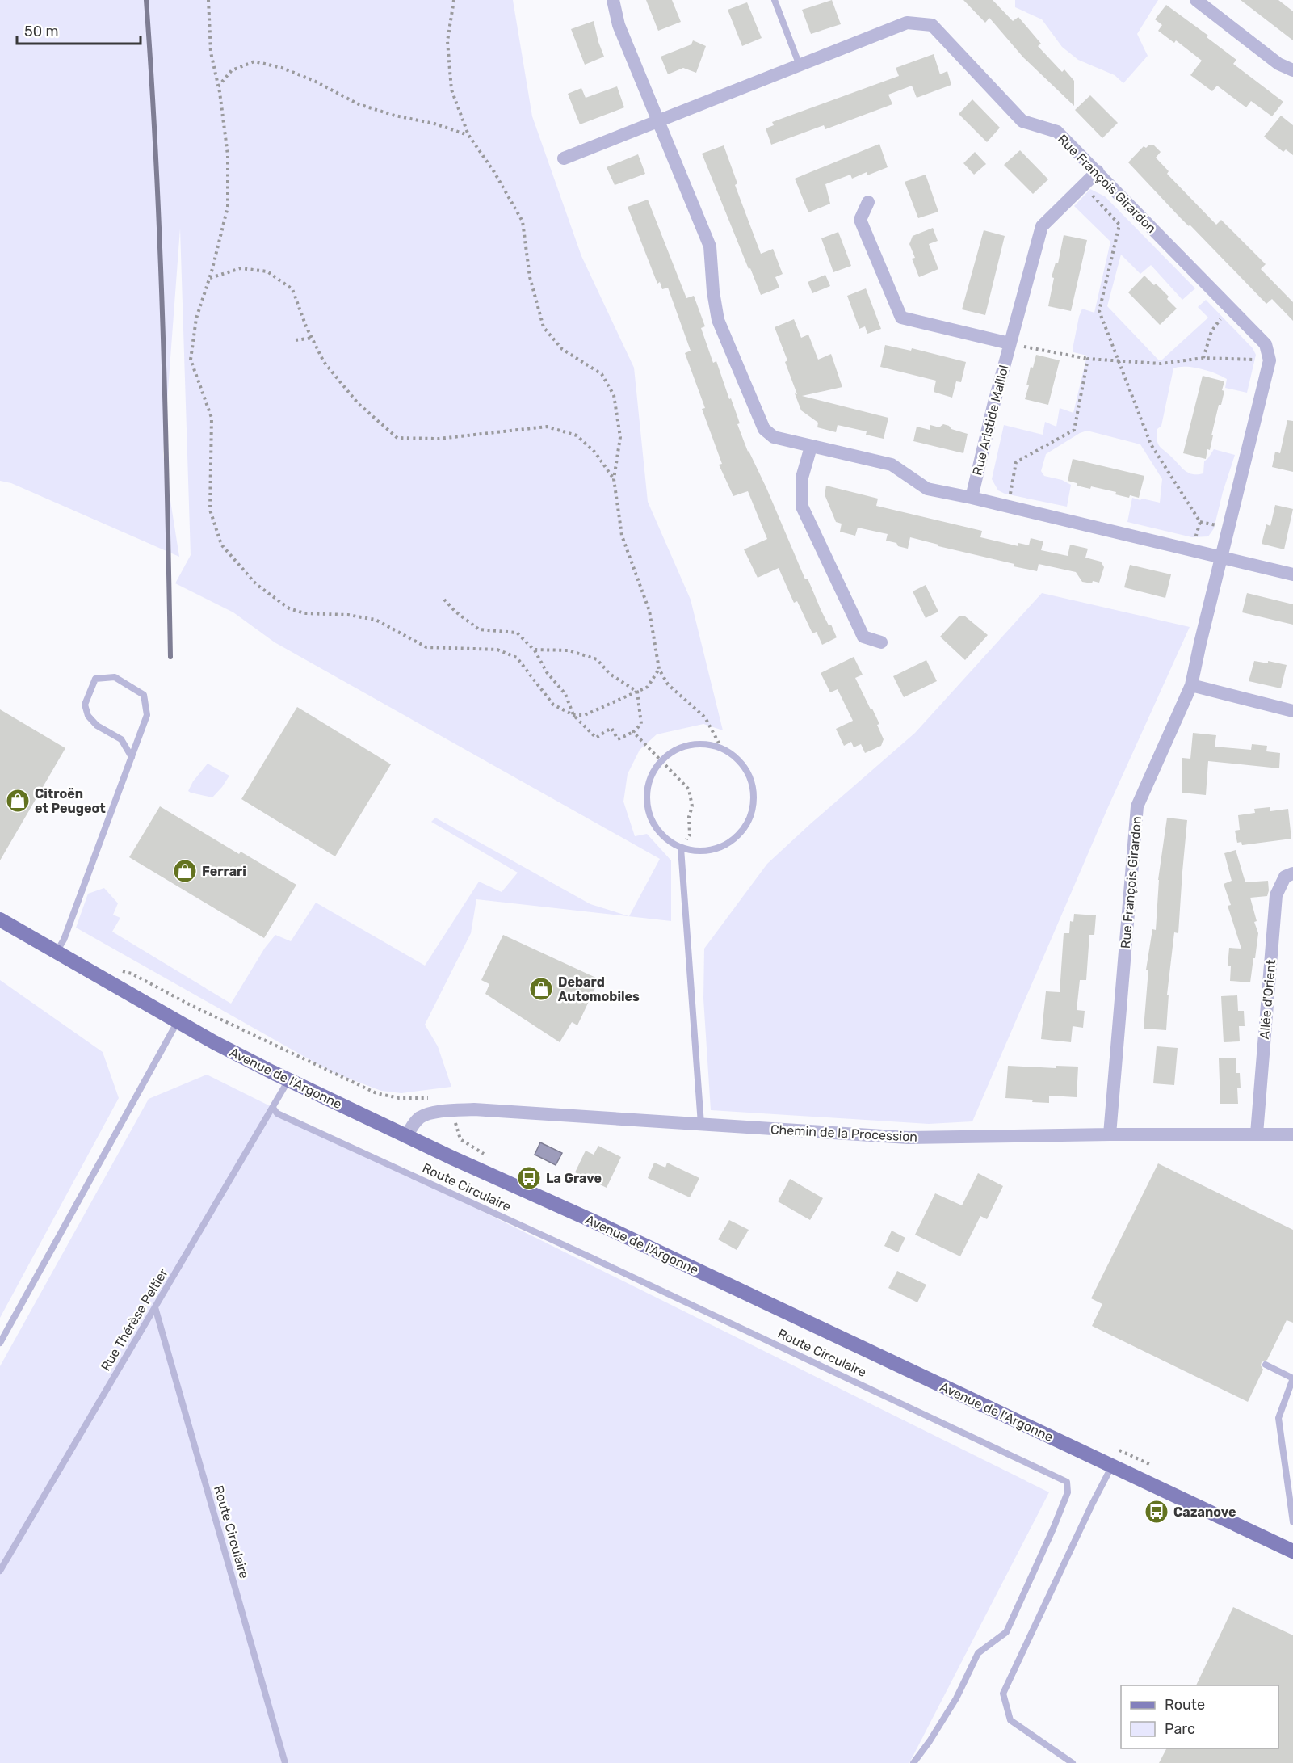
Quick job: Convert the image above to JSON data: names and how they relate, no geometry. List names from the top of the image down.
{
  "streets": {
    "main road": ["Avenue de l'Argonne"],
    "street": [
      "Rue François Girardon",
      "Rue Aristide Maillol",
      "Allée d'Orient",
      "Chemin de la Procession"
    ],
    "lane": ["Route Circulaire", "Rue Thérèse Peltier"]
  },
  "crossings": [
    ["Rue François Girardon", "Rue Aristide Maillol"],
    ["Rue François Girardon", "Chemin de la Procession"],
    ["Allée d'Orient", "Chemin de la Procession"],
    ["Avenue de l'Argonne", "Chemin de la Procession"],
    ["Avenue de l'Argonne", "Rue Thérèse Peltier"],
    ["Route Circulaire", "Rue Thérèse Peltier"]
  ],
  "places": {
    "shop": ["Citroën et Peugeot", "Ferrari", "Debard Automobiles"],
    "bus stop": ["La Grave", "Cazanove"]
  },
  "legend": ["Route", "Parc"],
  "scale_bar": "50 m"
}
